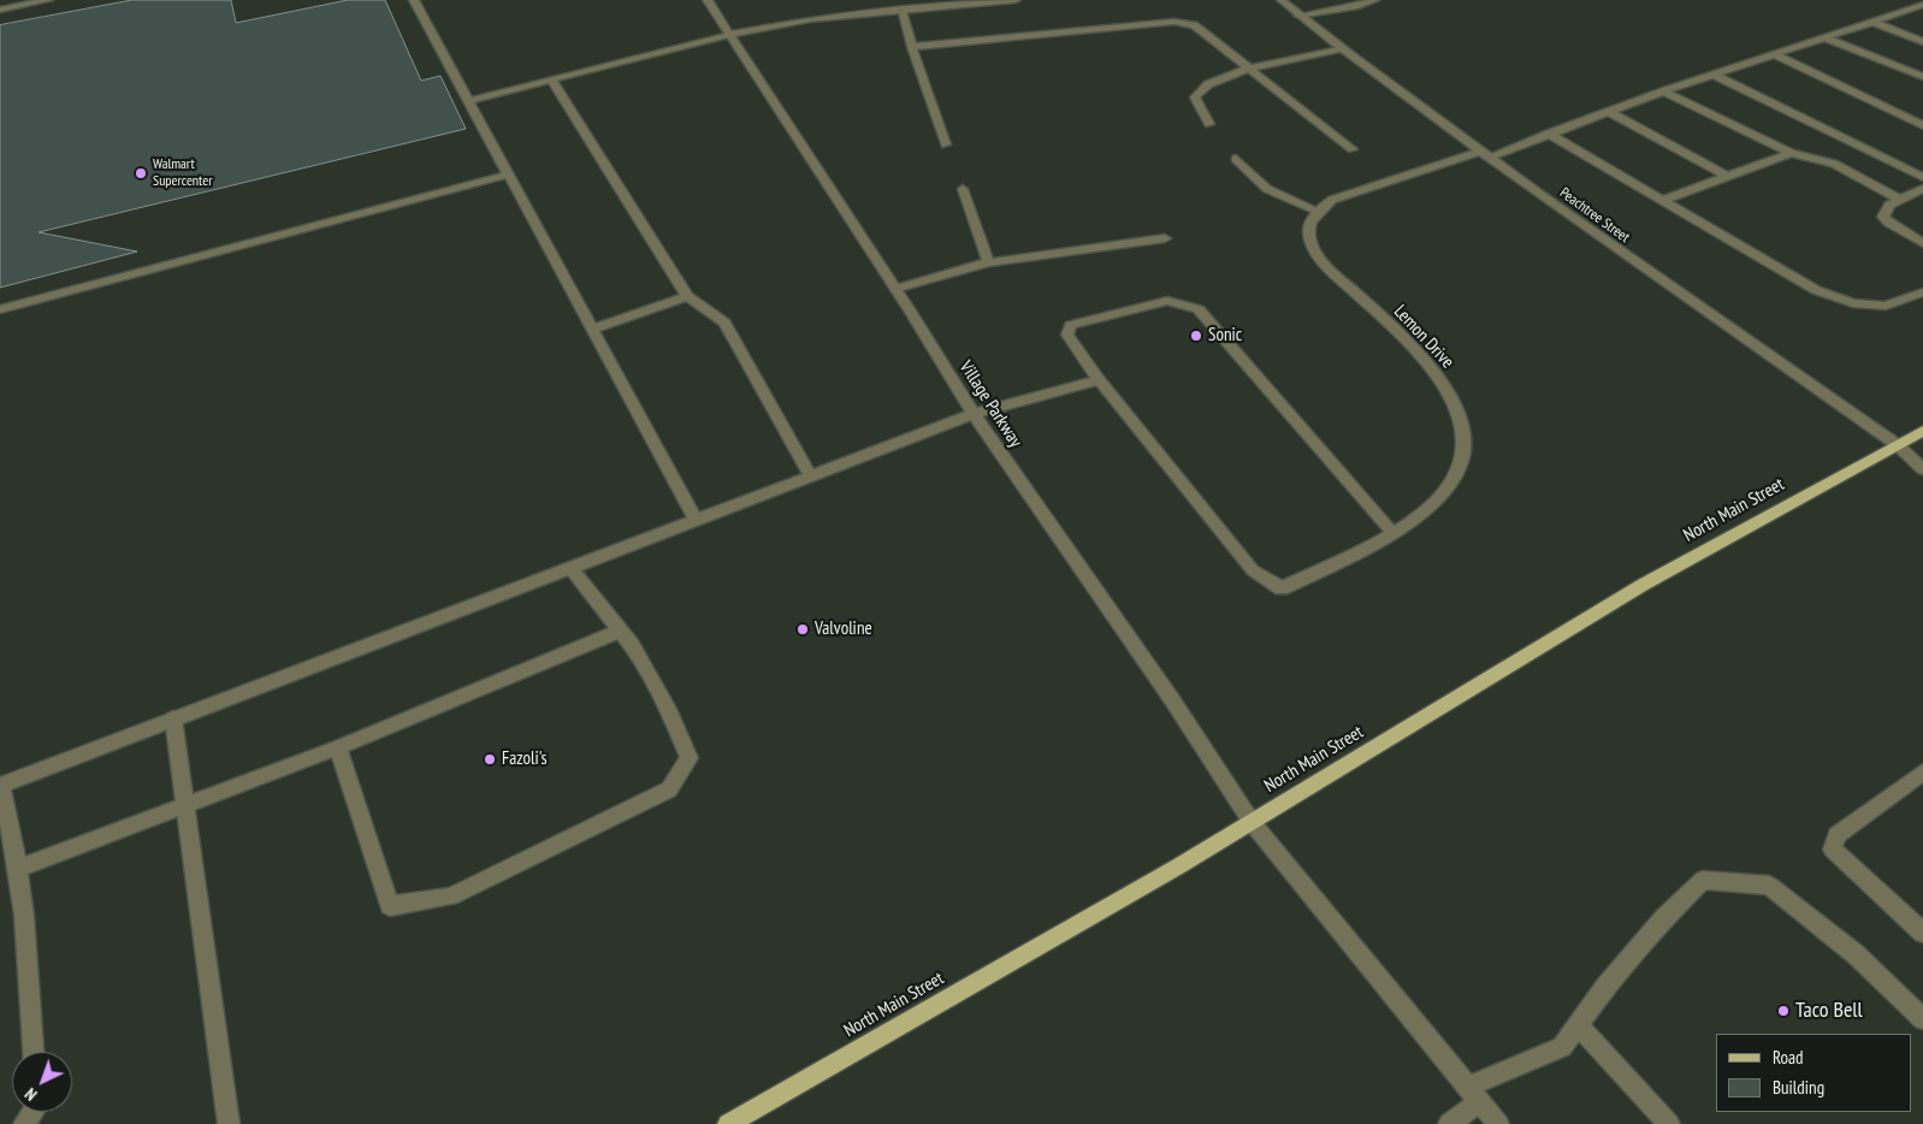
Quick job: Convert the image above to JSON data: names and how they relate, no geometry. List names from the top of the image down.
{
  "streets": {
    "main road": ["North Main Street"],
    "street": ["Peachtree Street", "Lemon Drive", "Village Parkway"]
  },
  "crossings": [
    ["Peachtree Street", "North Main Street"],
    ["Village Parkway", "North Main Street"]
  ],
  "places": [
    "Walmart Supercenter",
    "Sonic",
    "Valvoline",
    "Fazoli's",
    "Taco Bell"
  ],
  "legend": ["Road", "Building"],
  "north": "bottom left"
}
